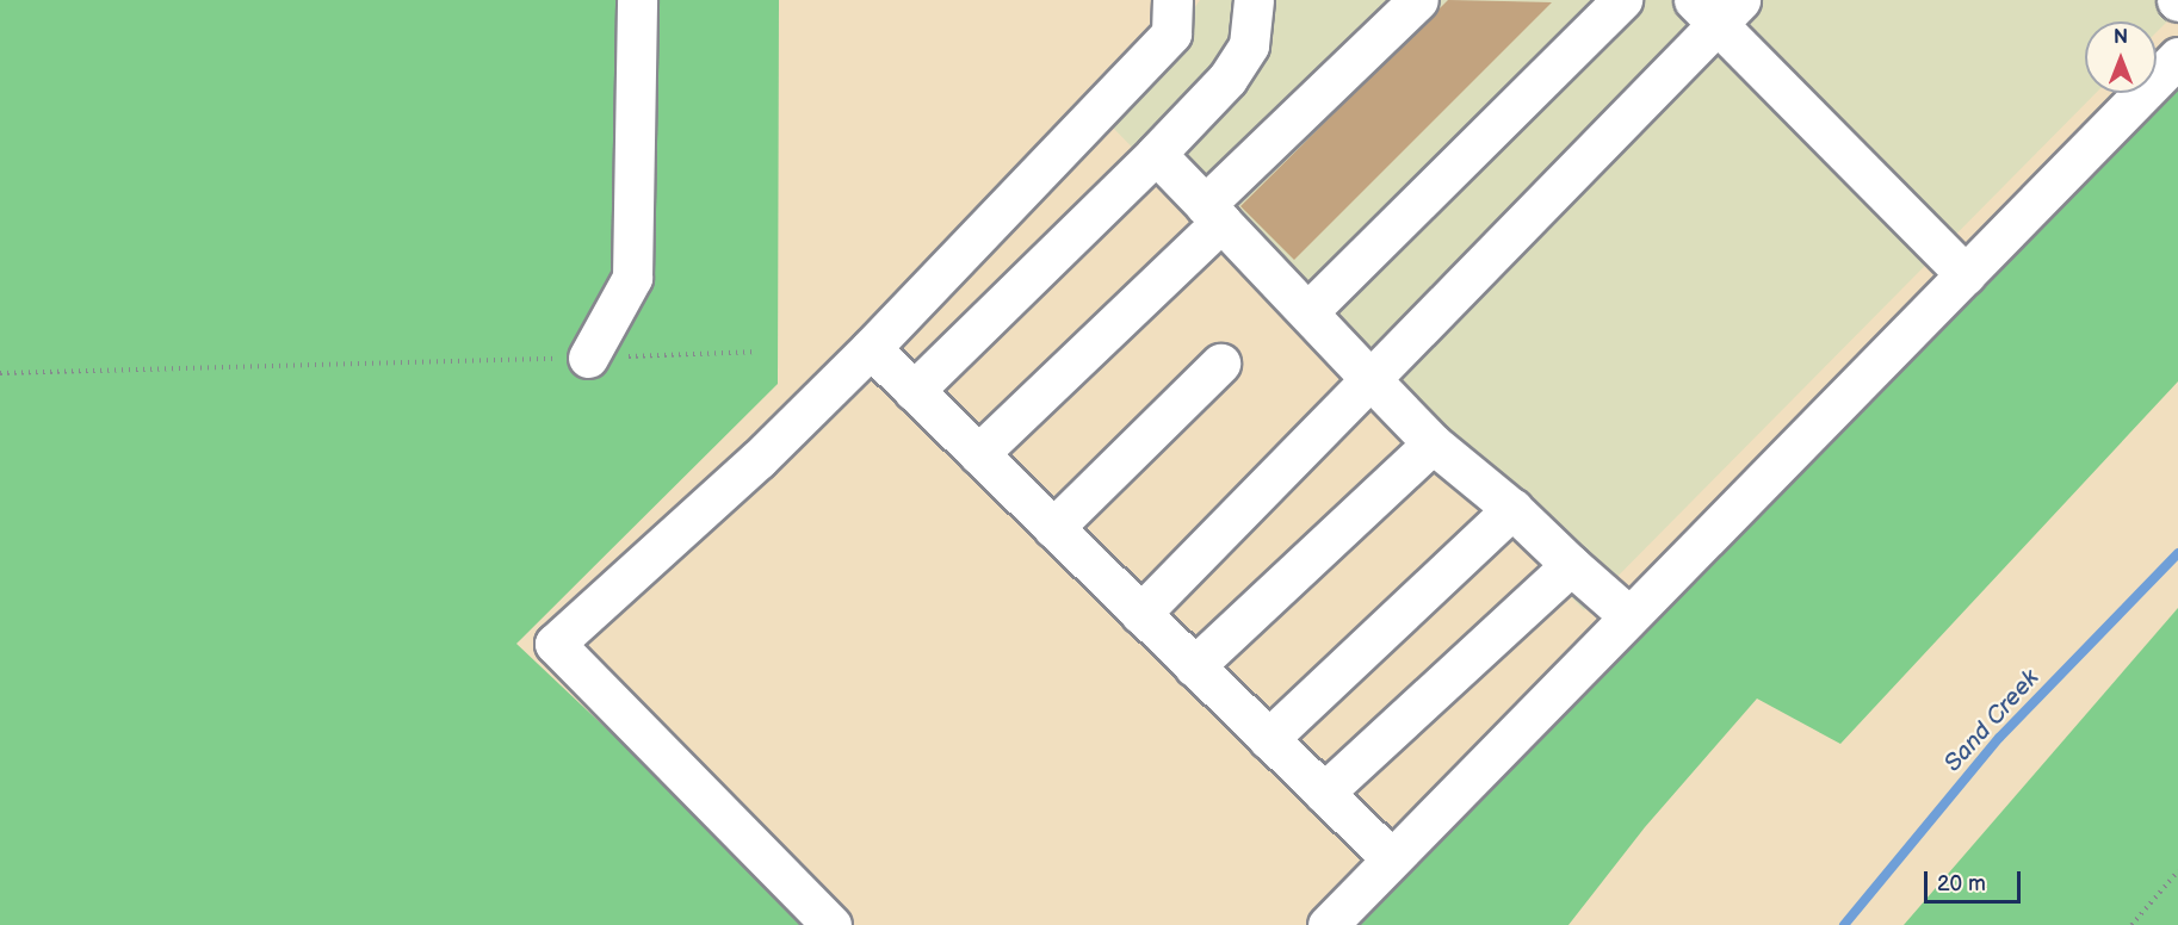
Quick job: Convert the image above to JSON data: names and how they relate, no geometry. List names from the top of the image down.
{
  "water": ["Sand Creek"],
  "scale_bar": "20 m",
  "north": "top"
}
